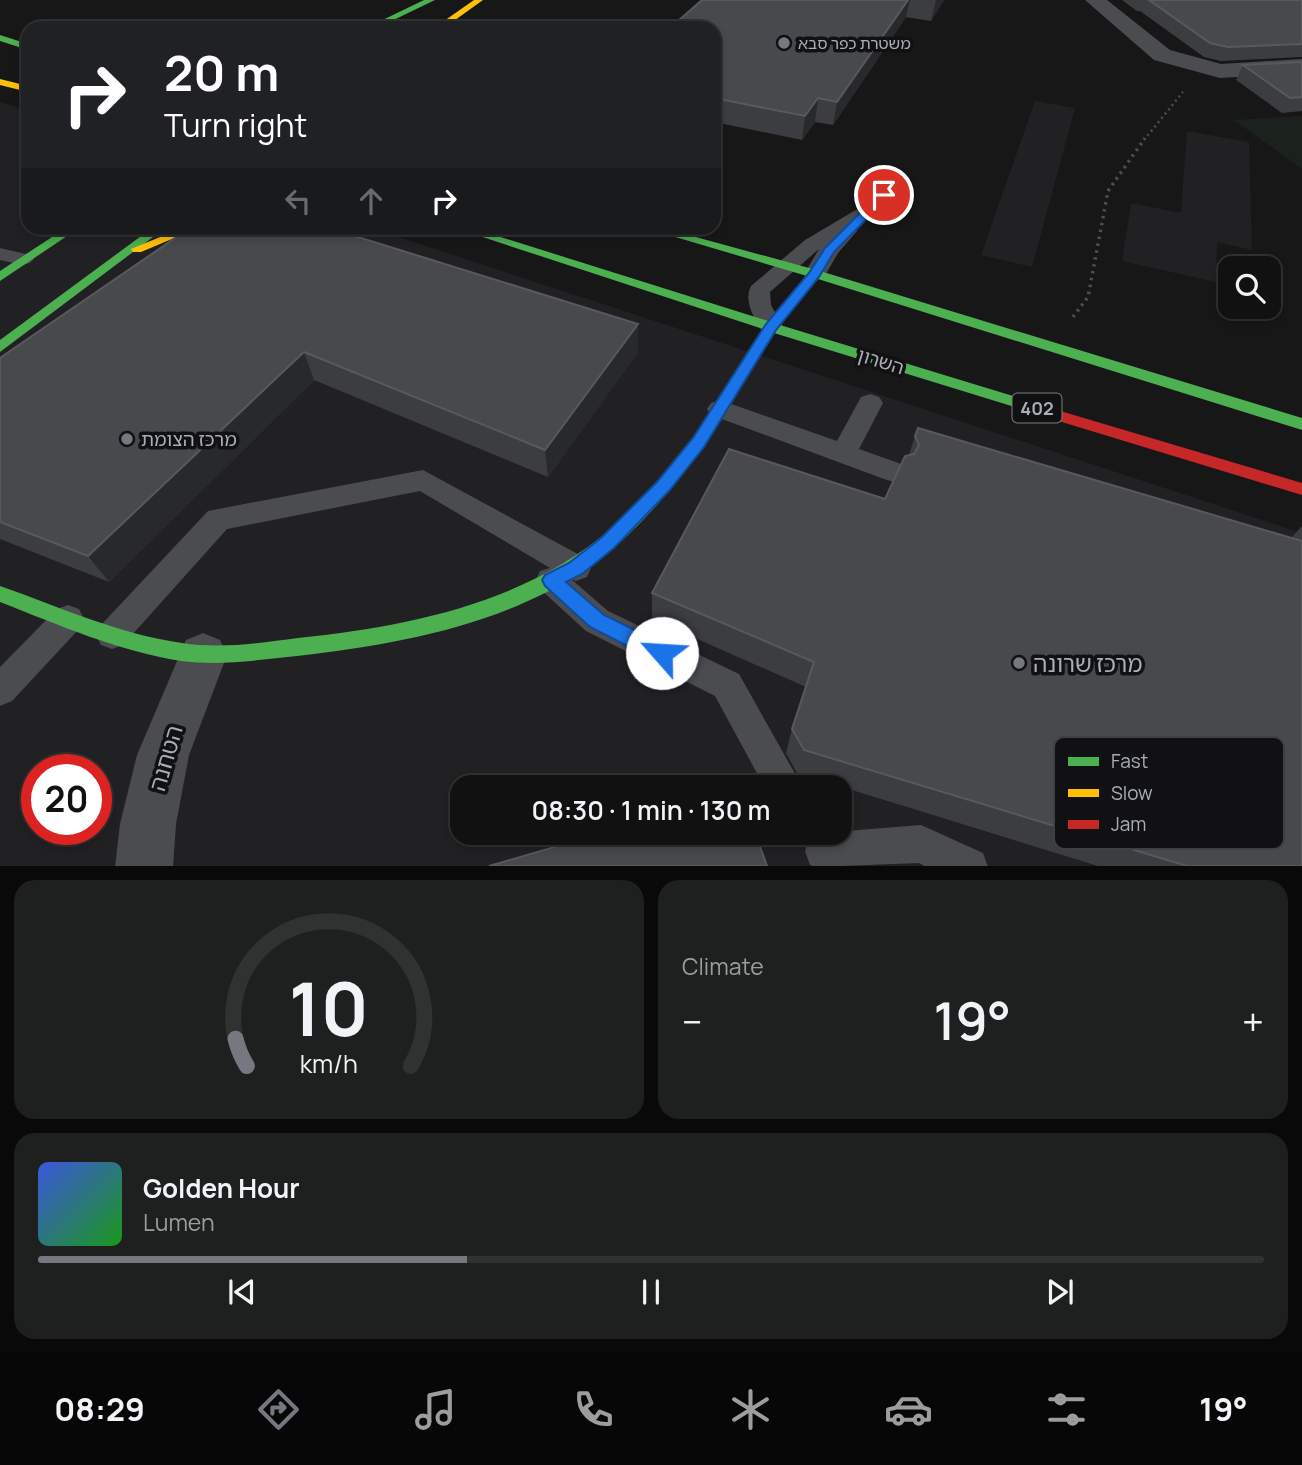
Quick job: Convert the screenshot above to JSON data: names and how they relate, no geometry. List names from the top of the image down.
{
  "streets": {
    "main road": ["השרון", "402"],
    "street": ["הטחנה"]
  },
  "places": ["משטרת כפר סבא", "מרכז הצומת", "מרכז שרונה"],
  "legend": ["Fast", "Slow", "Jam"],
  "page": {
    "turn": ["20 m", "Turn right"],
    "limit": "20",
    "trip": "08:30 · 1 min · 130 m",
    "tile": "Climate",
    "heat": ["−", "19°", "+"],
    "song": ["Golden Hour", "Lumen"],
    "tabs": ["08:29", "19°"],
    "gauge": ["10", "km/h"]
  }
}
